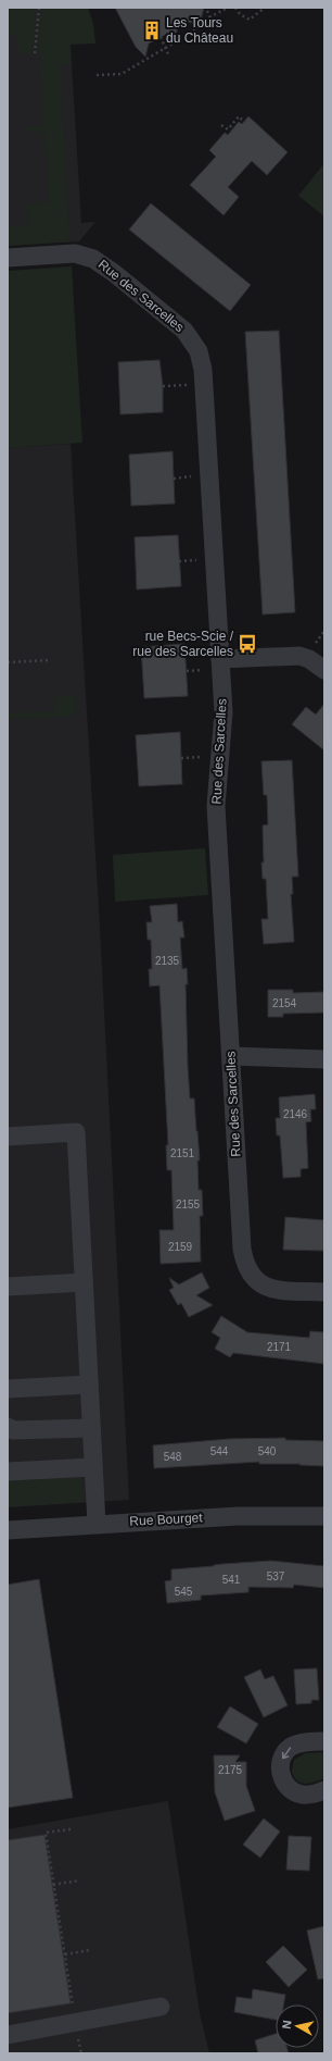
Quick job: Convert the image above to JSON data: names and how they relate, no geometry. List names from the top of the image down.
{
  "streets": {
    "street": ["Rue des Sarcelles", "Rue Bourget"]
  },
  "places": {
    "building": ["Les Tours du Château"],
    "bus stop": ["rue Becs-Scie / rue des Sarcelles"]
  },
  "house_numbers": [
    "2135",
    "2154",
    "2146",
    "2151",
    "2155",
    "2159",
    "2171",
    "544",
    "540",
    "548",
    "537",
    "541",
    "545",
    "2175"
  ],
  "north": "left"
}
